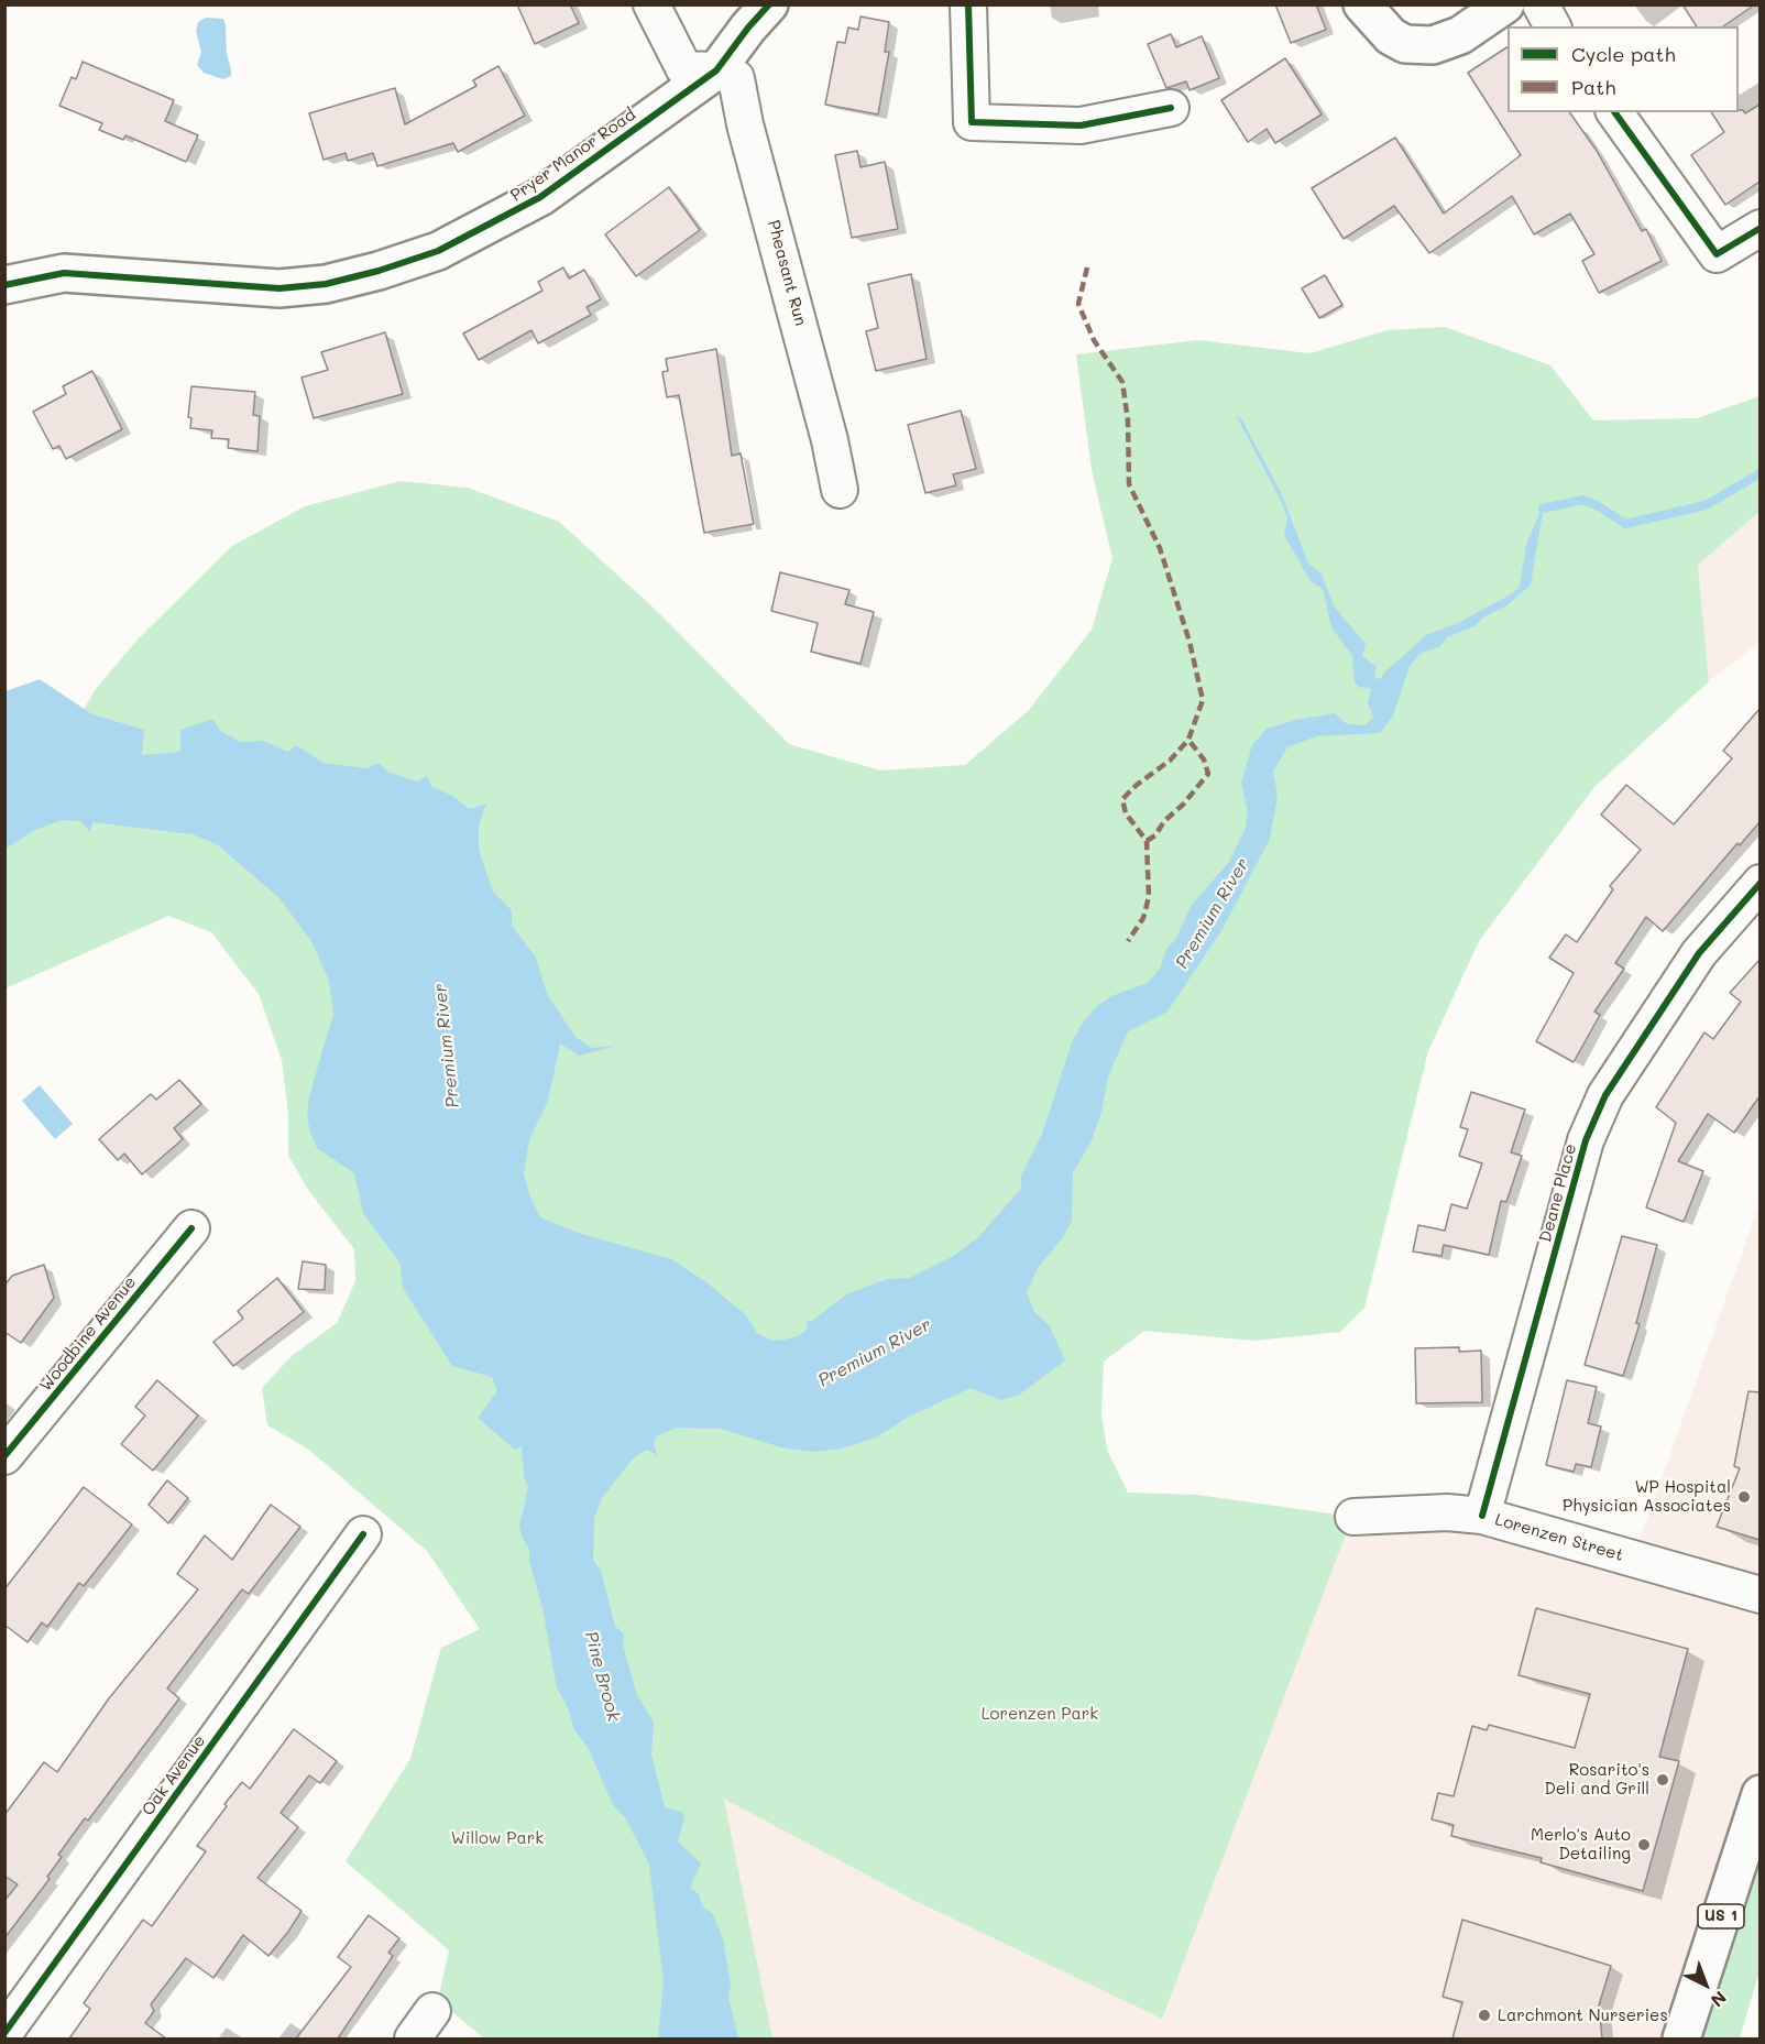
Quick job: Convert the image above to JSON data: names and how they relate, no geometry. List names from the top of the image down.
{
  "streets": {
    "street": [
      "Pryer Manor Road",
      "Pheasant Run",
      "Deane Place",
      "Woodbine Avenue",
      "Lorenzen Street",
      "Oak Avenue",
      "US 1"
    ]
  },
  "crossings": [
    ["Pryer Manor Road", "Pheasant Run"],
    ["Deane Place", "Lorenzen Street"]
  ],
  "water": ["Premium River", "Pine Brook"],
  "parks": ["Lorenzen Park", "Willow Park"],
  "places": [
    "WP Hospital Physician Associates",
    "Rosarito's Deli and Grill",
    "Merlo's Auto Detailing",
    "Larchmont Nurseries"
  ],
  "legend": ["Cycle path", "Path"],
  "north": "bottom right"
}
